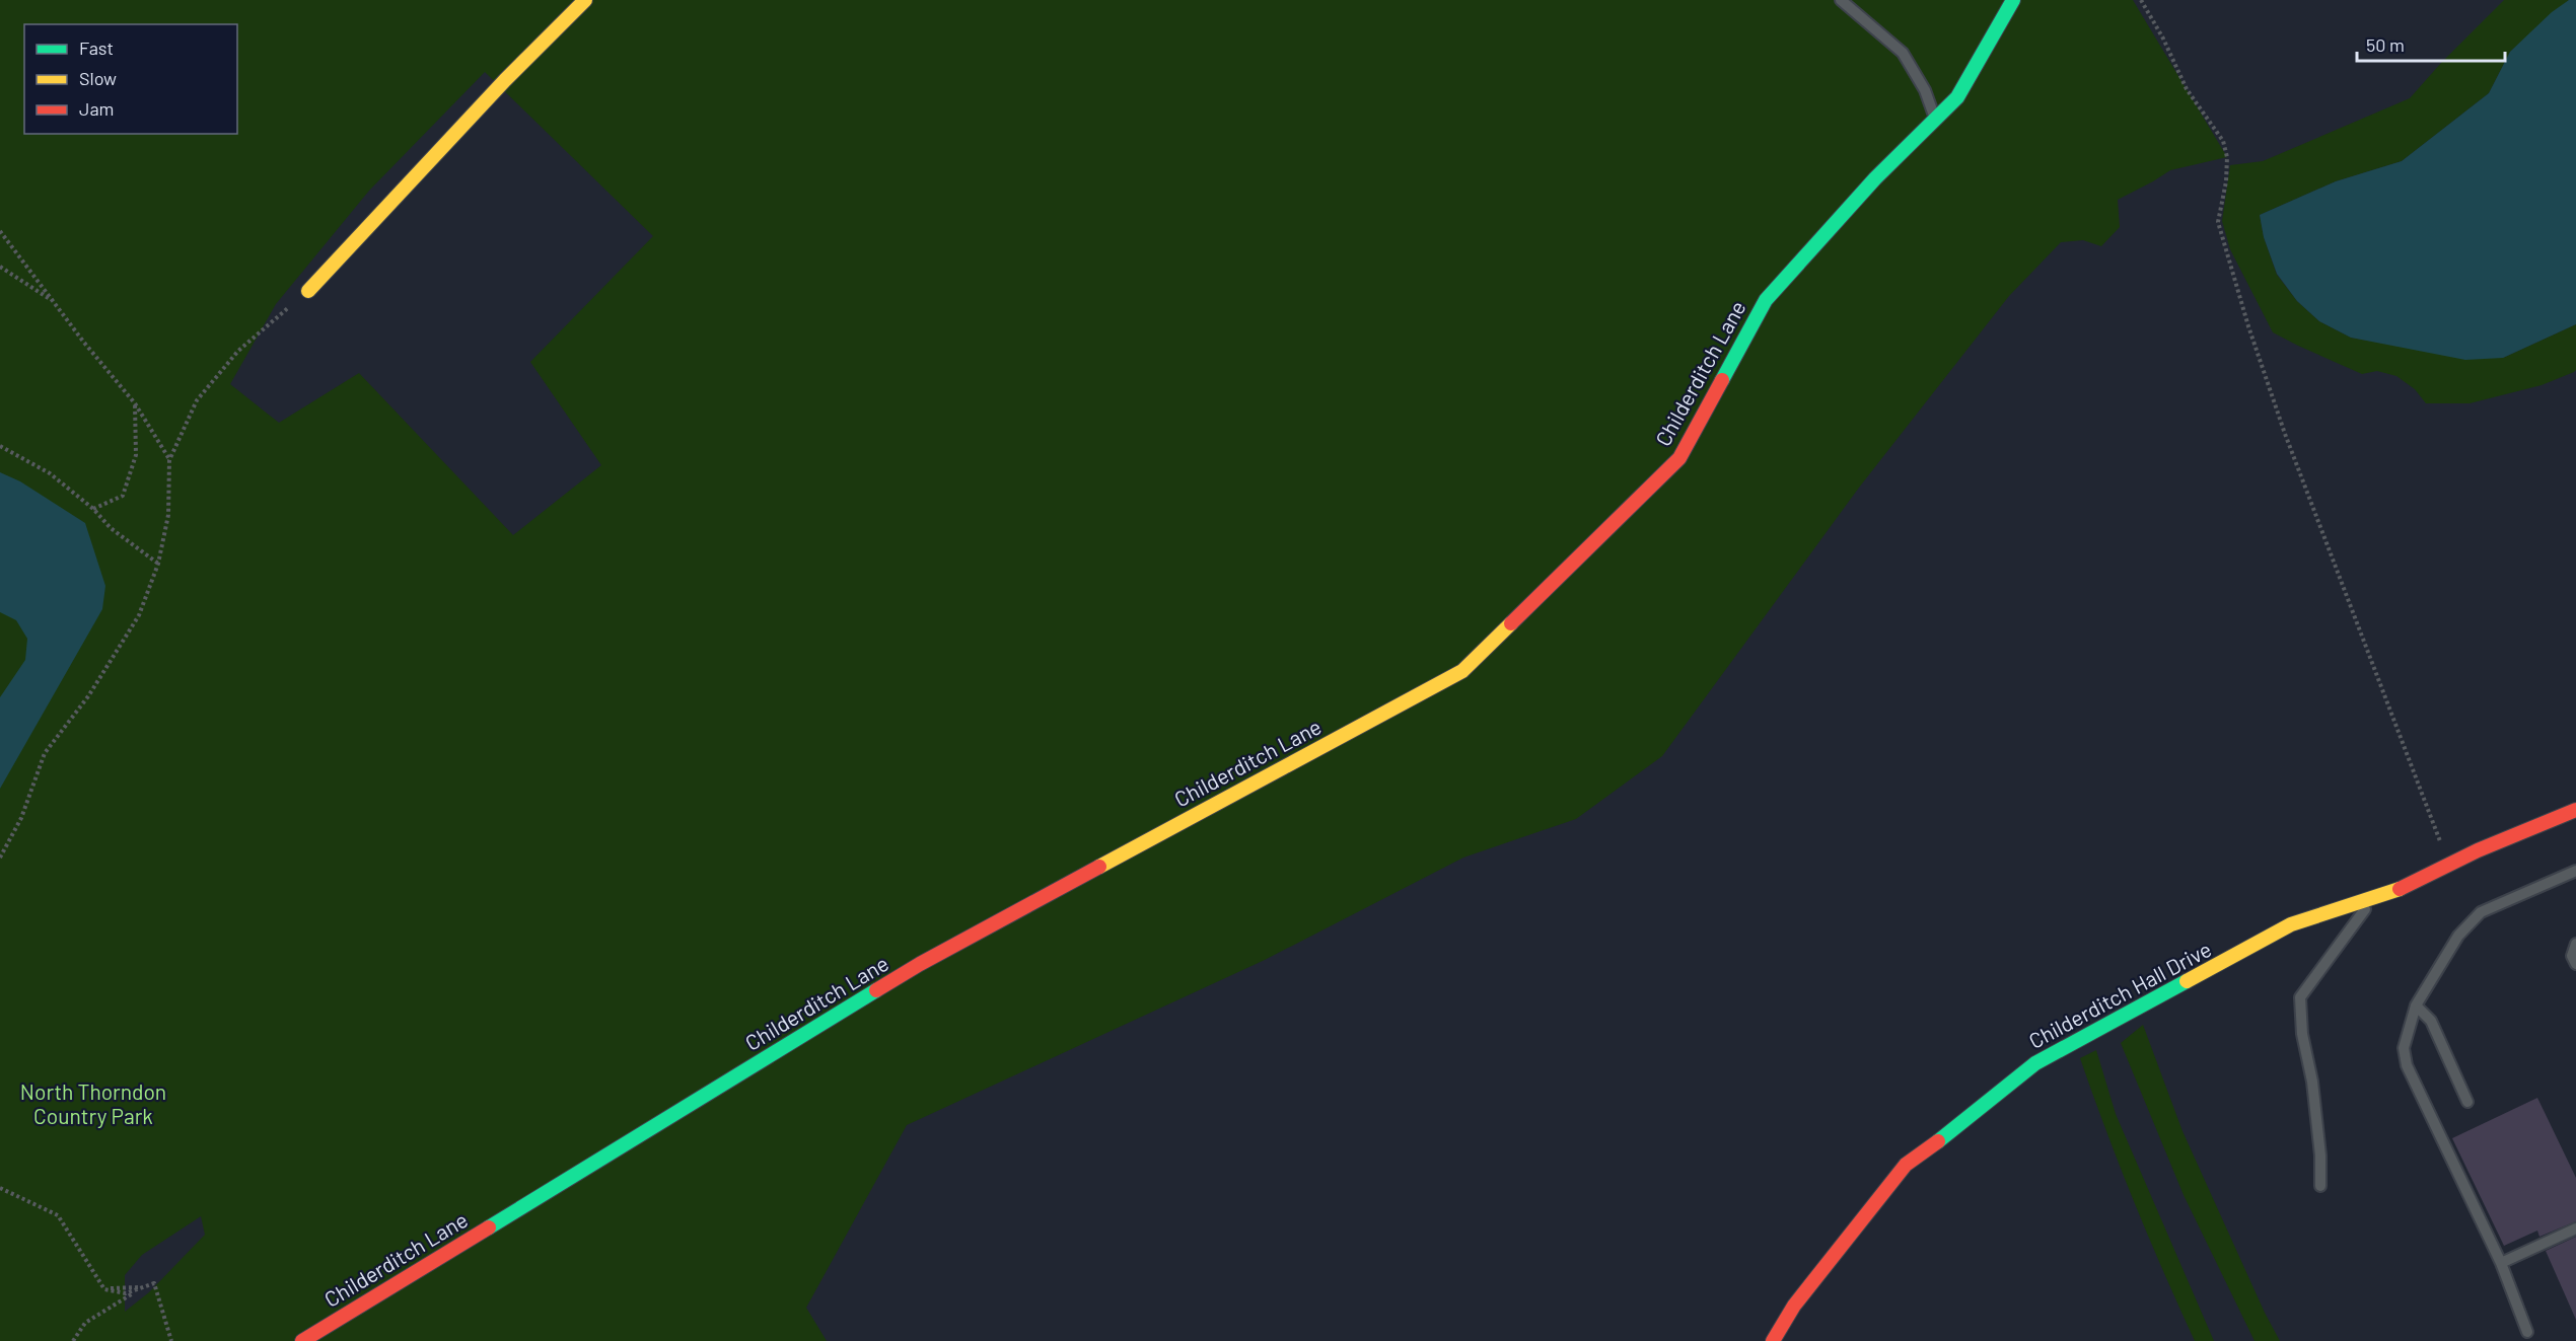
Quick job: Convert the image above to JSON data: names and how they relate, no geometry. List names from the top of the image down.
{
  "streets": {
    "street": ["Childerditch Lane", "Childerditch Hall Drive"]
  },
  "parks": ["North Thorndon Country Park"],
  "legend": ["Fast", "Slow", "Jam"],
  "scale_bar": "50 m"
}
